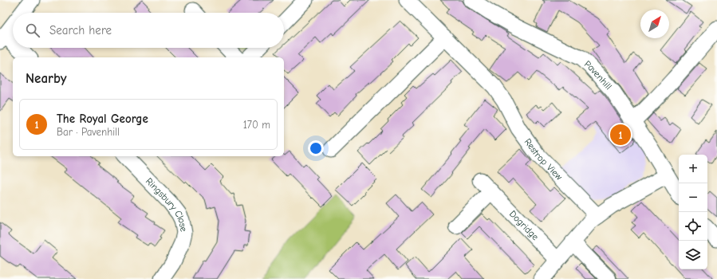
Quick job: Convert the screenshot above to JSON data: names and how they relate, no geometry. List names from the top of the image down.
{
  "streets": {
    "street": [
      "Pavenhill",
      "Restrop View",
      "Ringsbury Close",
      "Dogridge"
    ]
  },
  "north": "top right",
  "page": {
    "search": "Search here",
    "heading": "Nearby",
    "list": [
      {
        "mark": "1",
        "name": "The Royal George",
        "note": "Bar · Pavenhill",
        "value": "170 m"
      }
    ],
    "pins": "1",
    "map_buttons": ["+", "−"]
  }
}
